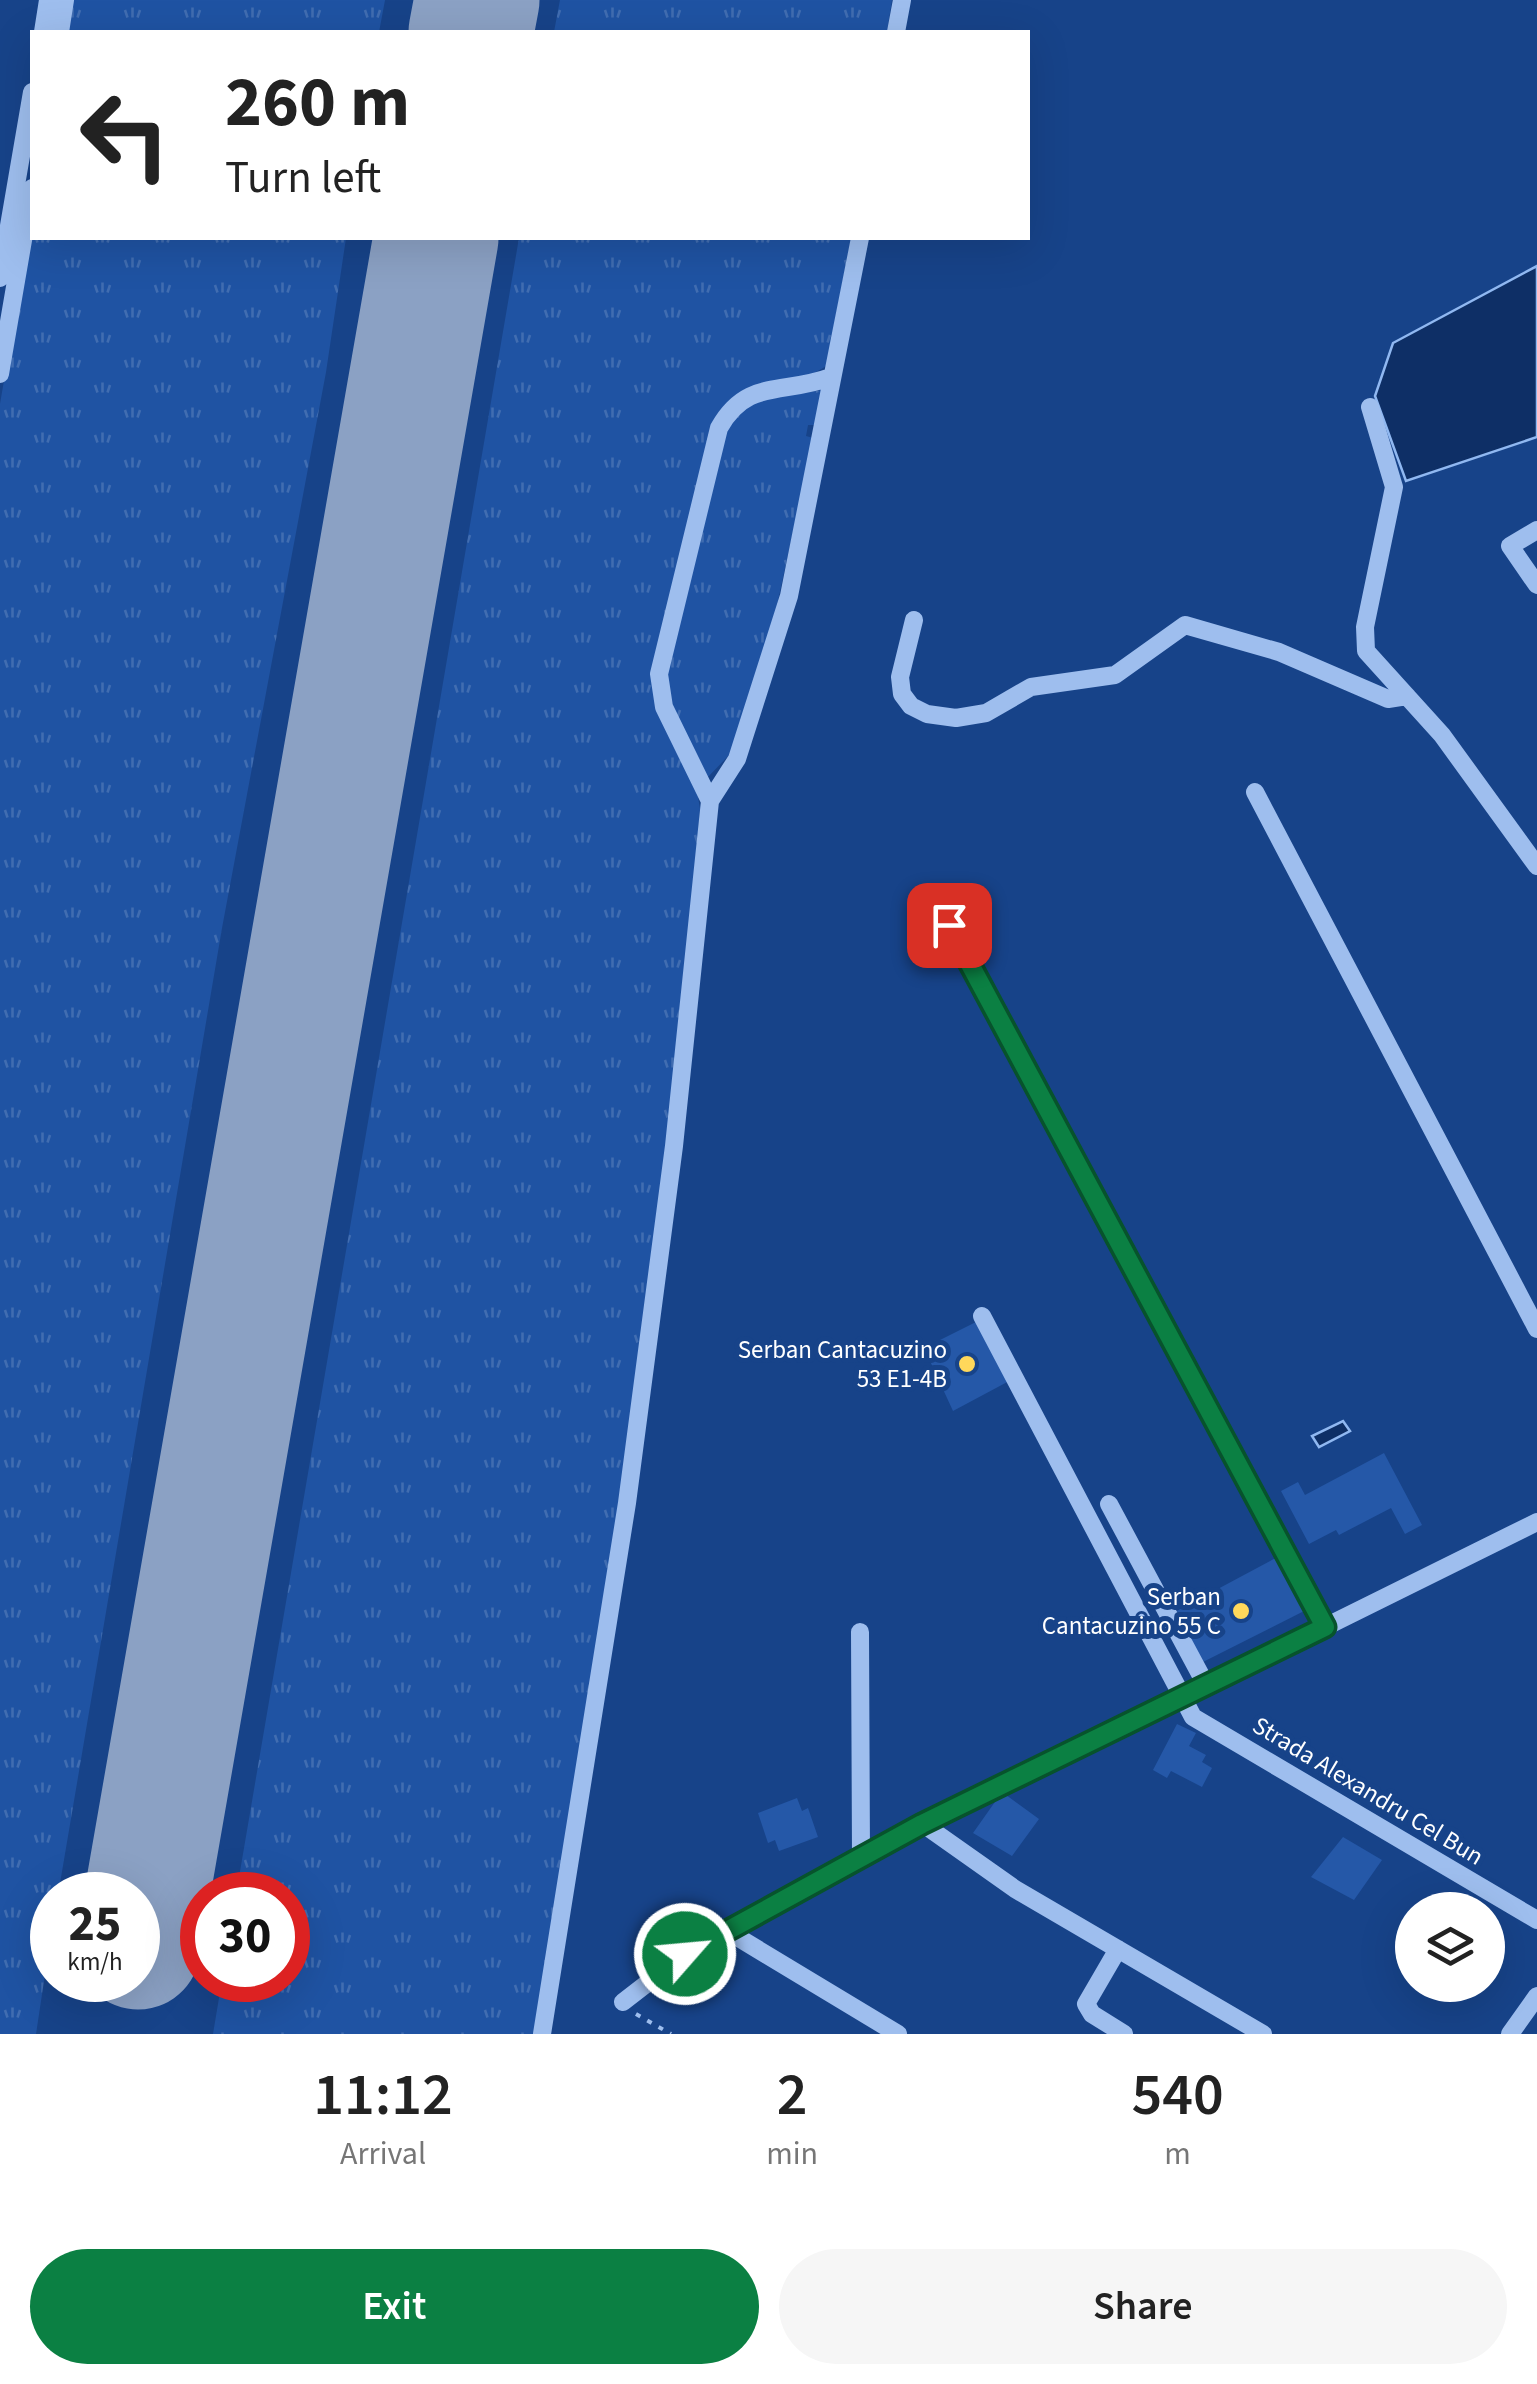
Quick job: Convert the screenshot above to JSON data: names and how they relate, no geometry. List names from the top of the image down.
{
  "streets": {
    "street": ["Strada Alexandru Cel Bun"]
  },
  "places": ["Serban Cantacuzino 53 E1-4B", "Serban Cantacuzino 55 C"],
  "page": {
    "turn": ["260 m", "Turn left"],
    "speed": "25 km/h",
    "limit": "30",
    "eta": [
      "11:12",
      "Arrival",
      "2",
      "min",
      "540",
      "m"
    ],
    "buttons": ["Exit", "Share"]
  }
}
